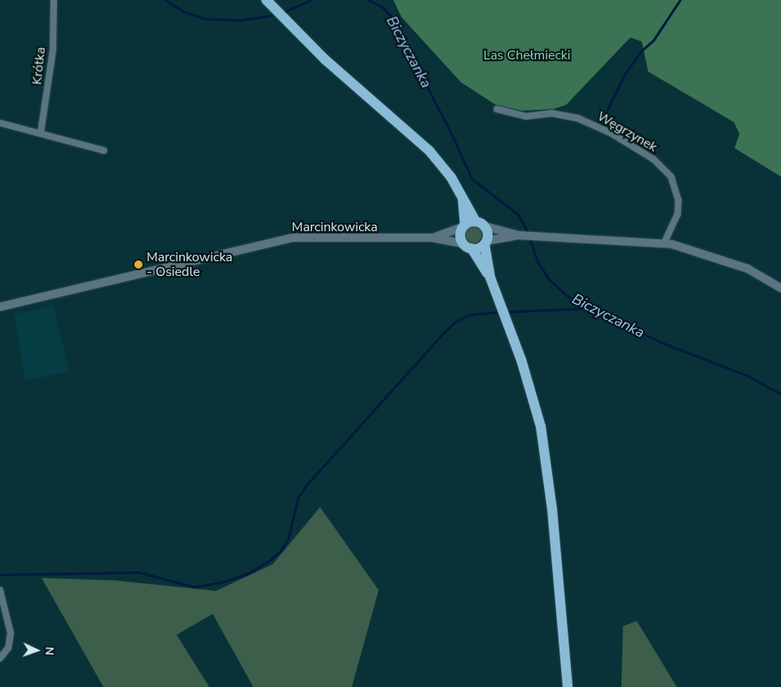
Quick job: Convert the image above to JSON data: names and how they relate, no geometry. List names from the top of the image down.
{
  "streets": {
    "street": ["Krótka", "Węgrzynek", "Marcinkowicka"]
  },
  "water": ["Biczyczanka"],
  "parks": ["Las Chełmiecki"],
  "places": ["Marcinkowicka - Osiedle"],
  "north": "right"
}
